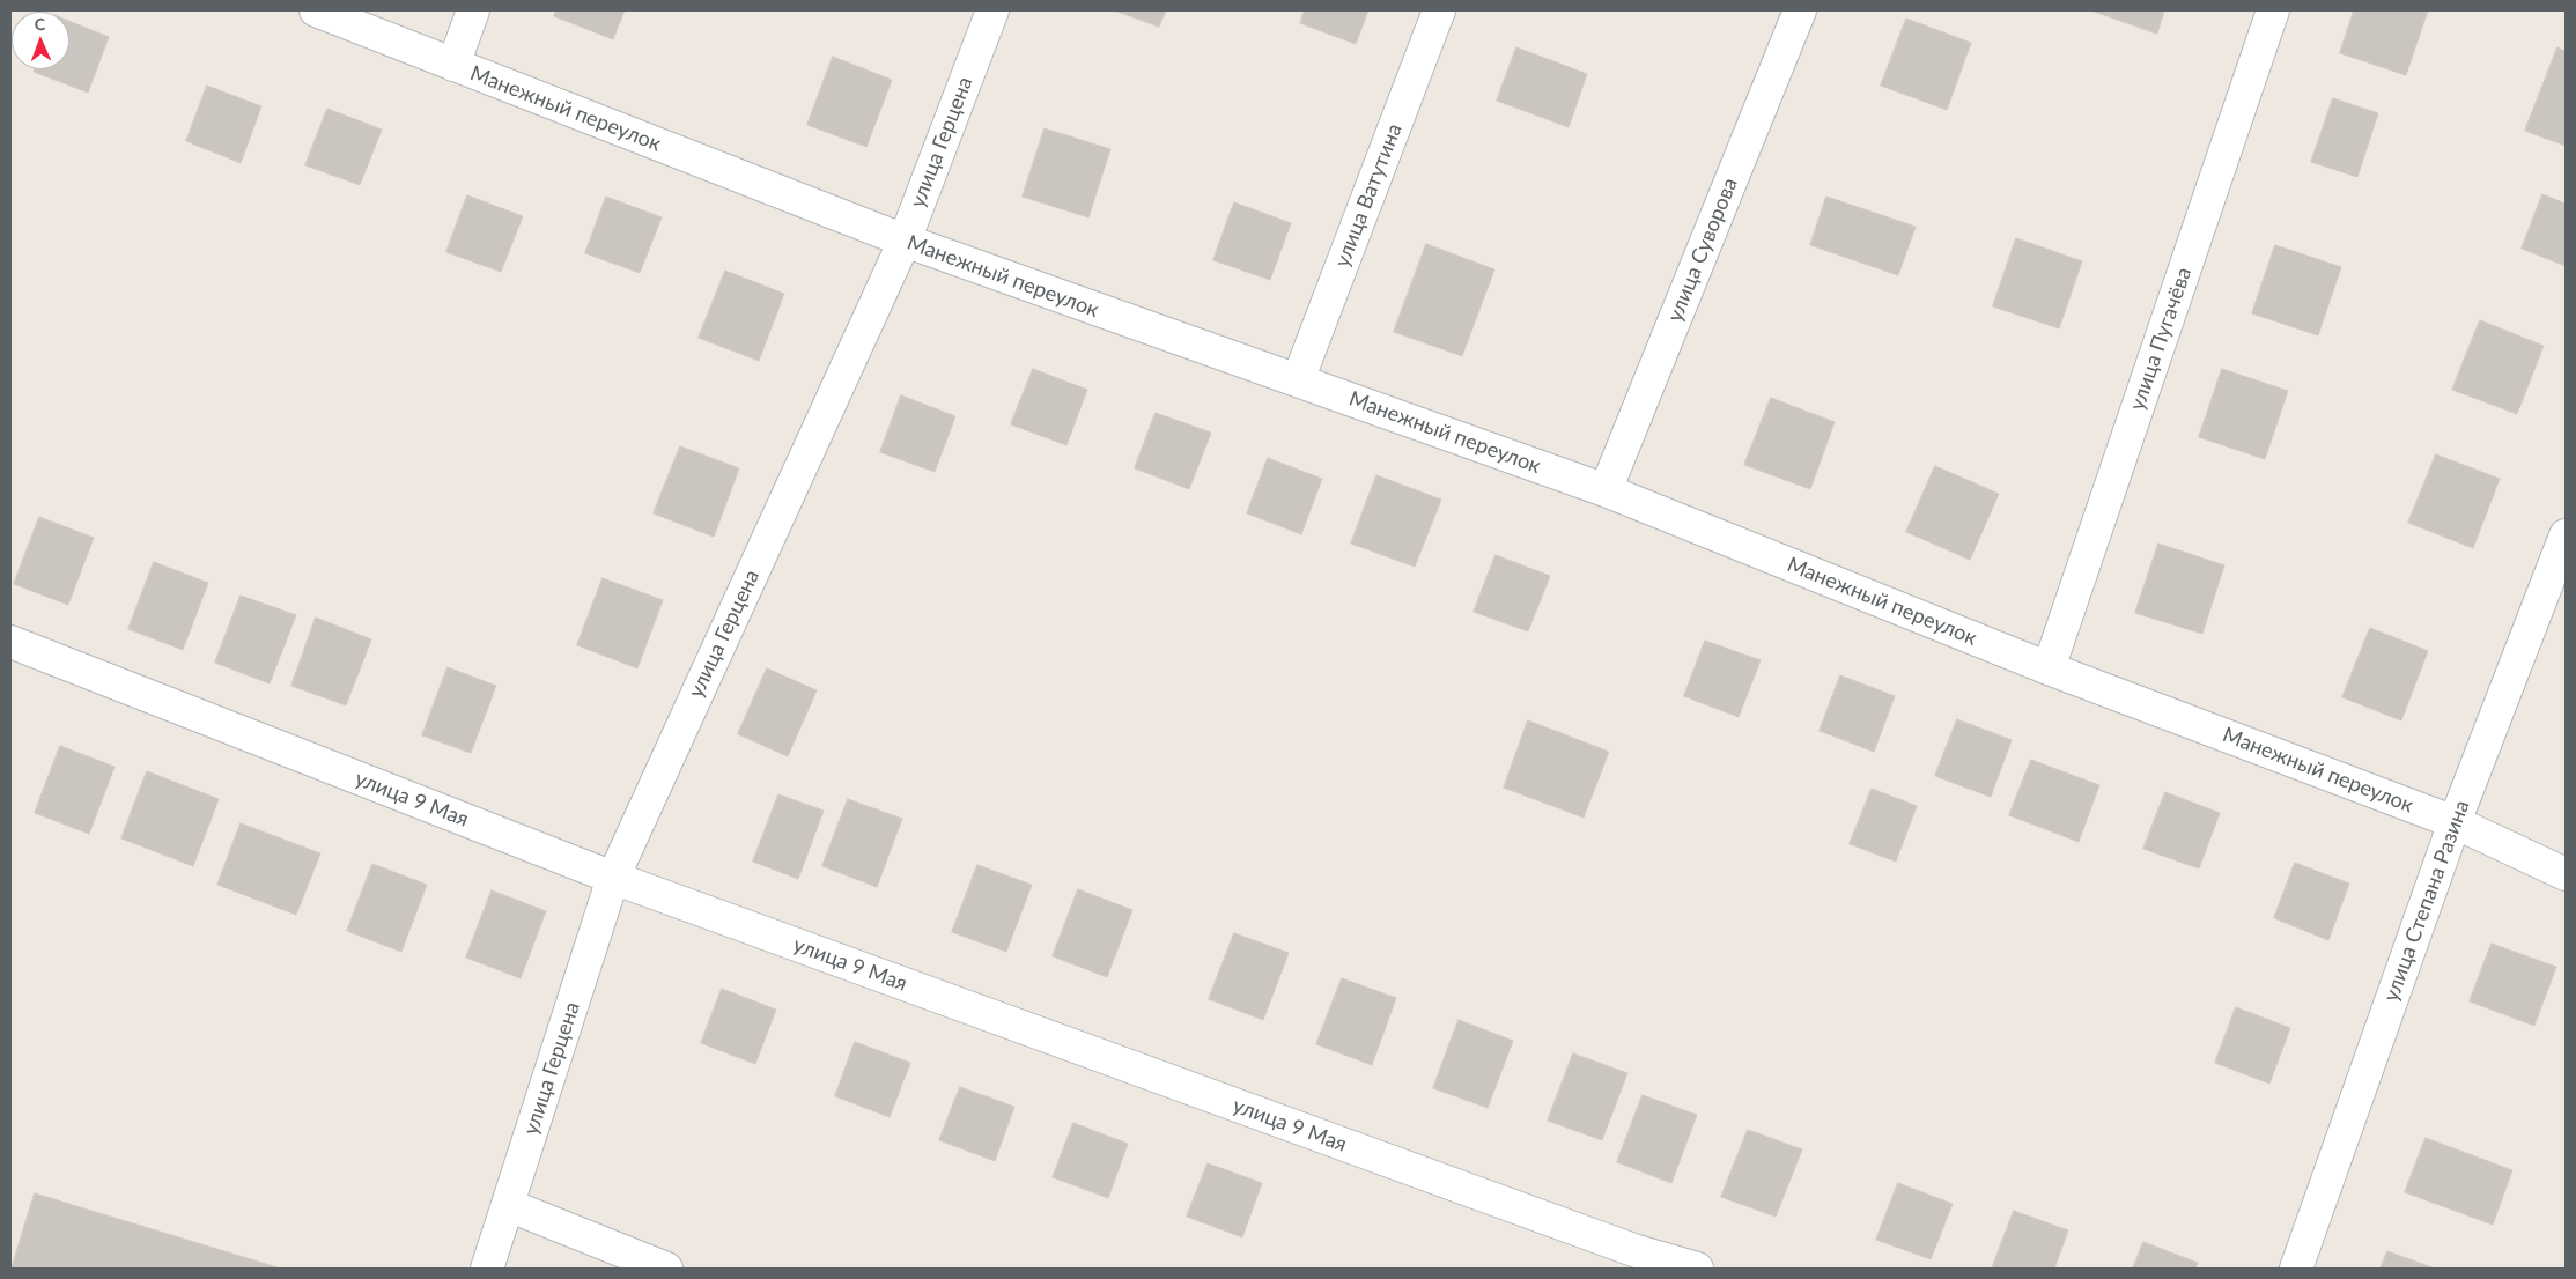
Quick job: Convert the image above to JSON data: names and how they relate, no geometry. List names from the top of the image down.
{
  "streets": {
    "street": [
      "Манежный переулок",
      "улица Герцена",
      "улица Ватутина",
      "улица Суворова",
      "улица Пугачёва",
      "улица 9 Мая",
      "улица Степана Разина"
    ]
  },
  "crossings": [
    ["Манежный переулок", "улица Герцена"],
    ["Манежный переулок", "улица Ватутина"],
    ["Манежный переулок", "улица Суворова"],
    ["Манежный переулок", "улица Пугачёва"],
    ["Манежный переулок", "улица Степана Разина"],
    ["улица Герцена", "улица 9 Мая"]
  ],
  "north": "top"
}
